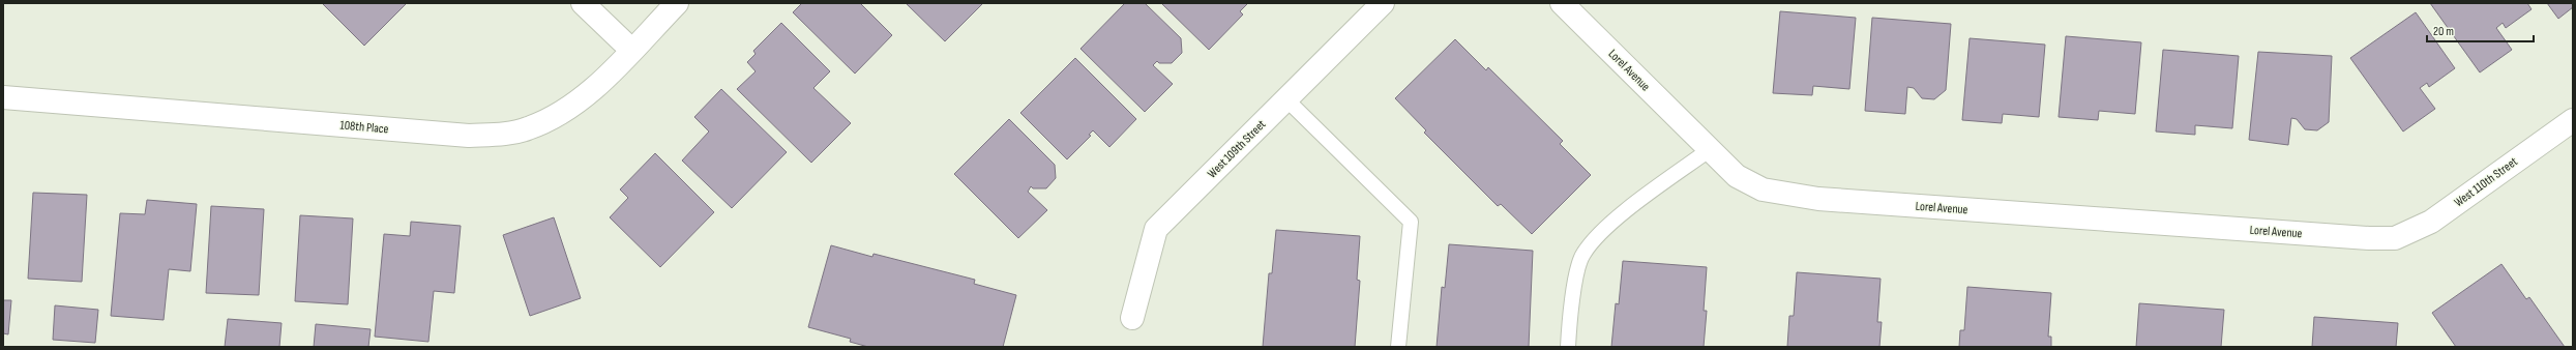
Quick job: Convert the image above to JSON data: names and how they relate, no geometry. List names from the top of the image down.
{
  "streets": {
    "street": [
      "Lorel Avenue",
      "108th Place",
      "West 109th Street",
      "West 110th Street"
    ]
  },
  "crossings": [
    ["Lorel Avenue", "West 110th Street"]
  ],
  "scale_bar": "20 m"
}
